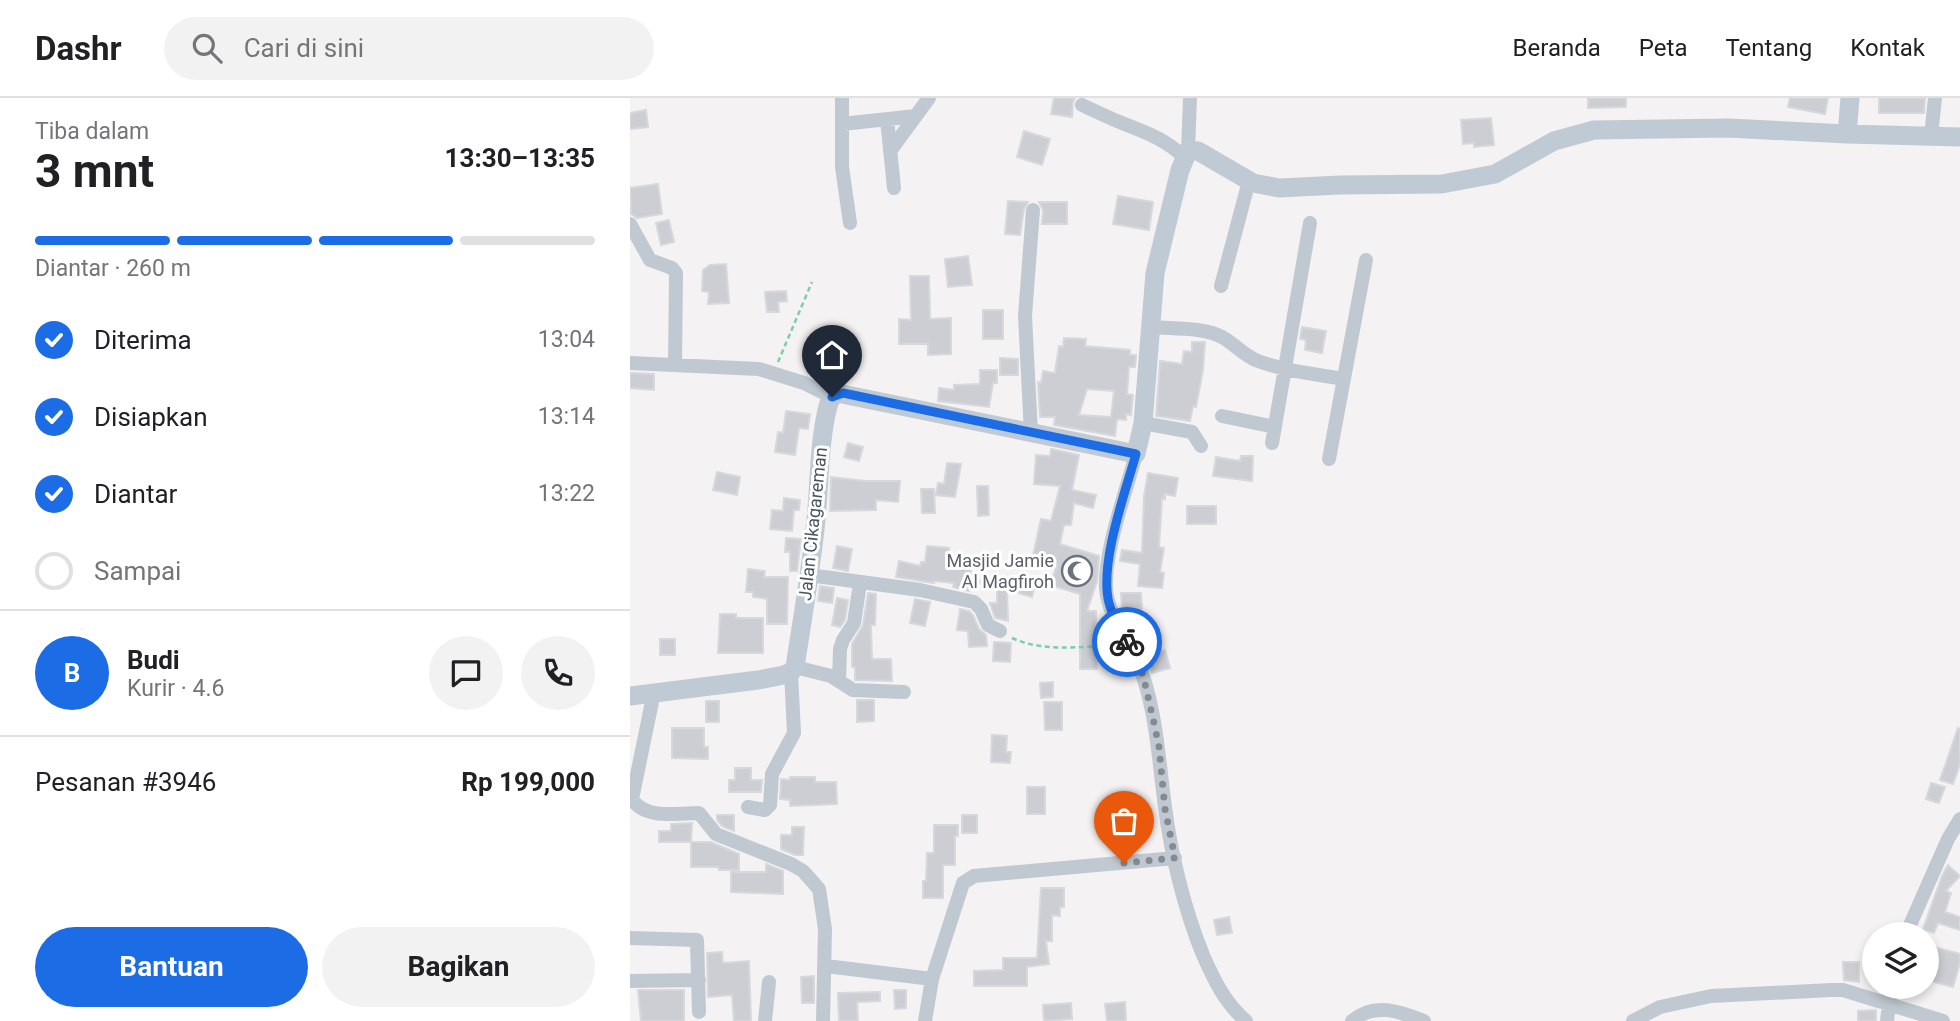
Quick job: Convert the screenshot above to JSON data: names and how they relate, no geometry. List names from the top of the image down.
{
  "streets": {
    "street": ["Jalan Cikagareman"]
  },
  "places": {
    "mosque": ["Masjid Jamie Al Magfiroh"]
  },
  "page": {
    "header": "Dashr",
    "search": "Cari di sini",
    "nav": [
      "Beranda",
      "Peta",
      "Tentang",
      "Kontak"
    ],
    "heading": ["3 mnt", "Tiba dalam", "13:30–13:35"],
    "panel": [
      "Budi",
      "Kurir · 4.6",
      "Pesanan #3946",
      "Rp 199,000"
    ],
    "bar": "Diantar · 260 m",
    "list": [
      ["Diterima", "13:04"],
      ["Disiapkan", "13:14"],
      ["Diantar", "13:22"],
      "Sampai"
    ],
    "round": "B",
    "buttons": ["Bantuan", "Bagikan"]
  }
}
